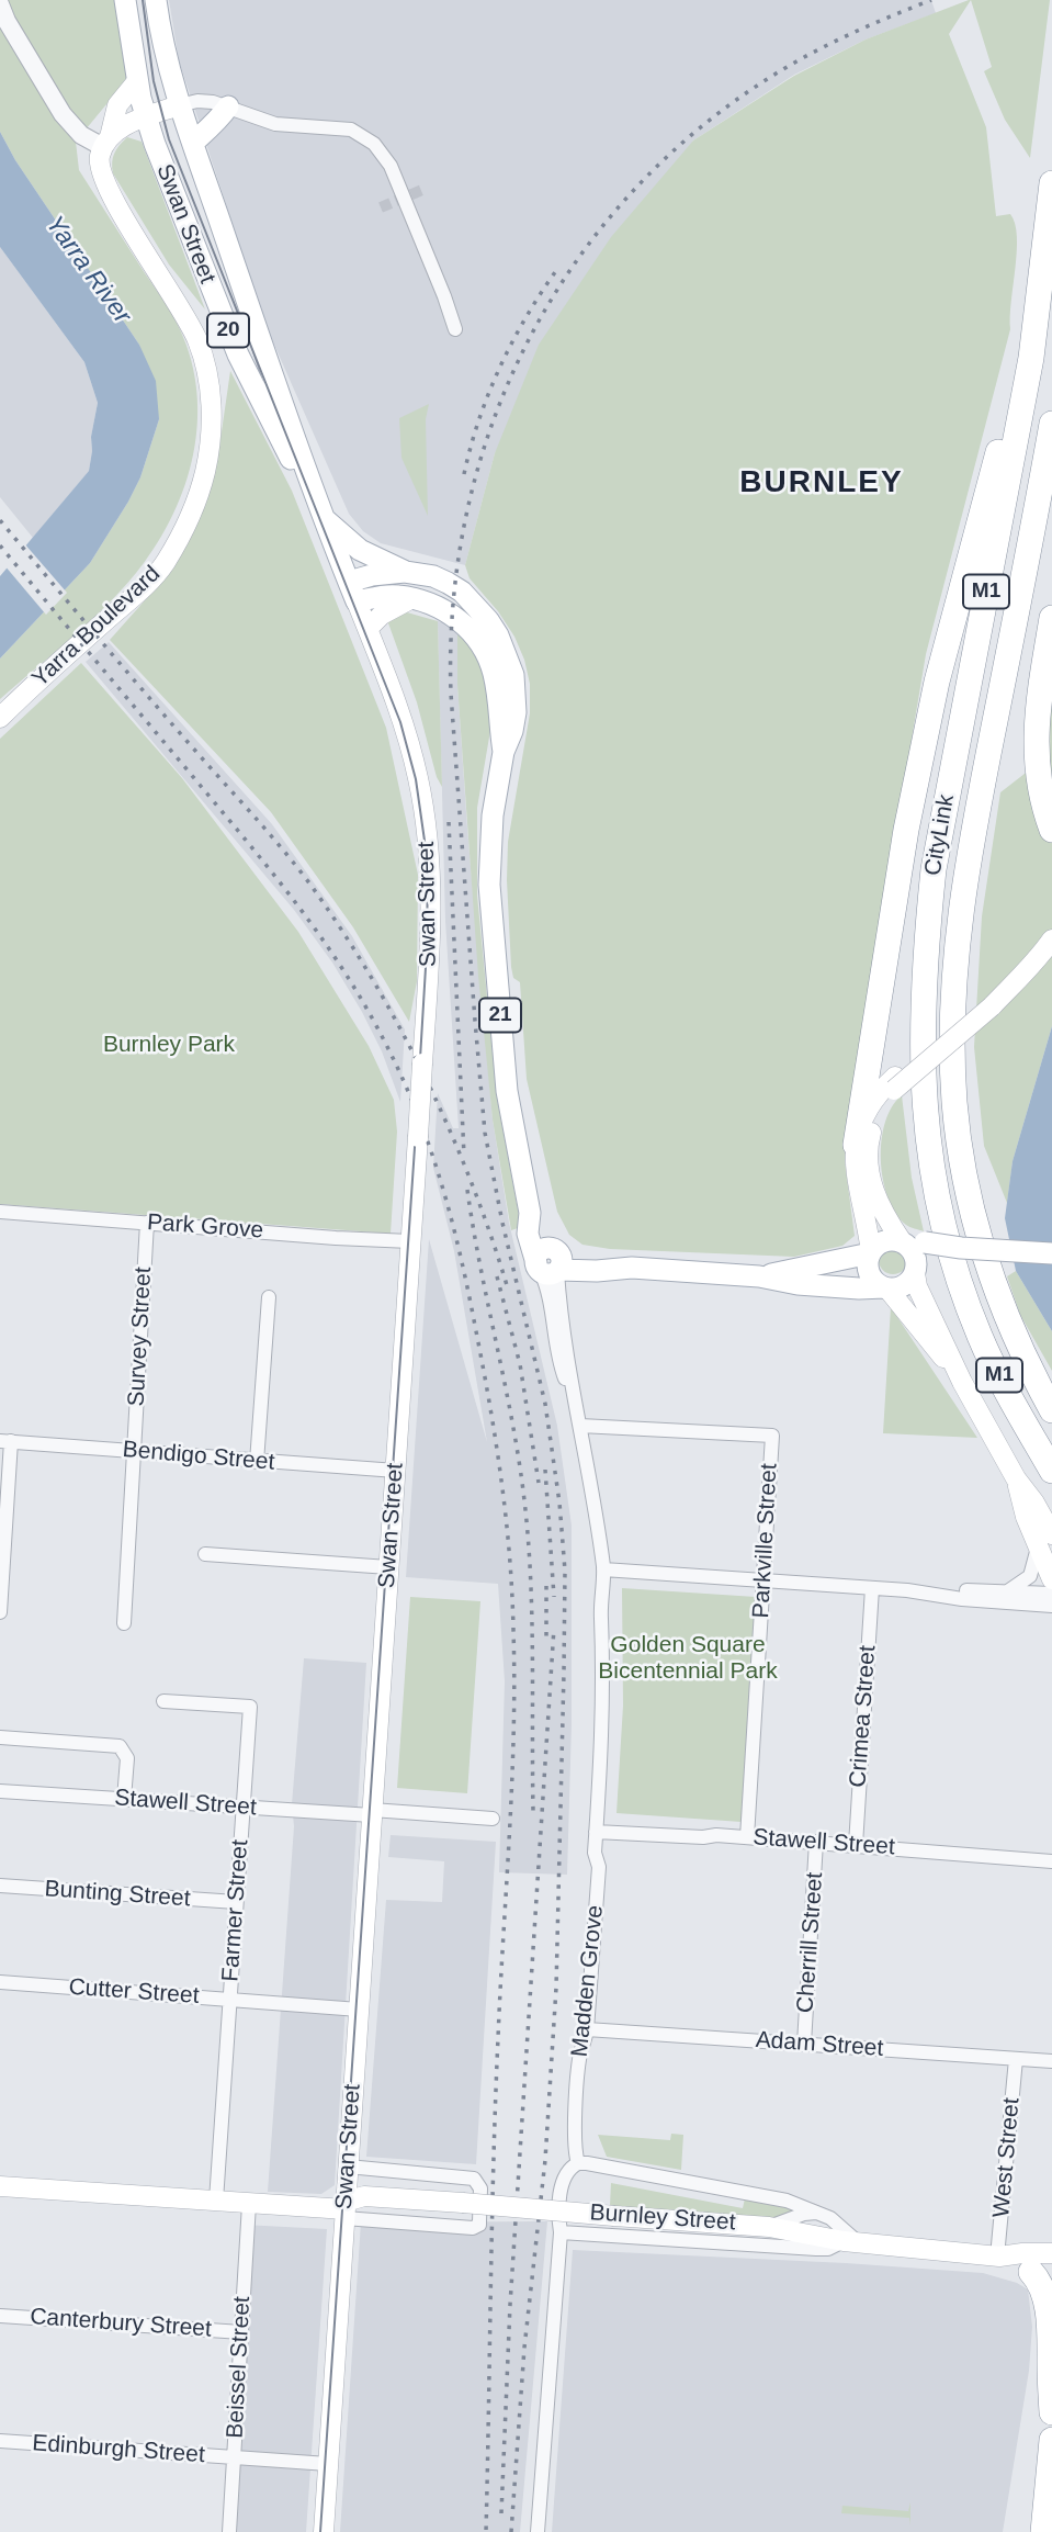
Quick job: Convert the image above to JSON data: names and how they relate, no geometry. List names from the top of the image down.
{
  "streets": {
    "highway": ["M1", "CityLink"],
    "main road": [
      "Swan Street",
      "20",
      "Yarra Boulevard",
      "21",
      "Madden Grove",
      "Burnley Street"
    ],
    "street": [
      "Park Grove",
      "Survey Street",
      "Bendigo Street",
      "Parkville Street",
      "Crimea Street",
      "Stawell Street",
      "Bunting Street",
      "Farmer Street",
      "Cherrill Street",
      "Cutter Street",
      "Adam Street",
      "West Street",
      "Canterbury Street",
      "Beissel Street",
      "Edinburgh Street"
    ]
  },
  "crossings": [
    ["Swan Street", "20"],
    ["Swan Street", "Park Grove"],
    ["Swan Street", "Bendigo Street"],
    ["Swan Street", "Stawell Street"],
    ["Swan Street", "Madden Grove"],
    ["Swan Street", "Cutter Street"],
    ["Swan Street", "Burnley Street"],
    ["Swan Street", "Edinburgh Street"],
    ["Park Grove", "Survey Street"],
    ["Survey Street", "Bendigo Street"],
    ["Parkville Street", "Stawell Street"],
    ["Parkville Street", "Madden Grove"],
    ["Crimea Street", "Stawell Street"],
    ["Stawell Street", "Farmer Street"],
    ["Stawell Street", "Cherrill Street"],
    ["Stawell Street", "Madden Grove"],
    ["Bunting Street", "Farmer Street"],
    ["Farmer Street", "Cutter Street"],
    ["Farmer Street", "Burnley Street"],
    ["Cherrill Street", "Adam Street"],
    ["Madden Grove", "Adam Street"],
    ["Madden Grove", "Burnley Street"],
    ["Adam Street", "West Street"],
    ["West Street", "Burnley Street"],
    ["Burnley Street", "Beissel Street"],
    ["Canterbury Street", "Beissel Street"],
    ["Beissel Street", "Edinburgh Street"]
  ],
  "districts": ["BURNLEY"],
  "water": ["Yarra River"],
  "parks": ["Burnley Park", "Golden Square Bicentennial Park"]
}
